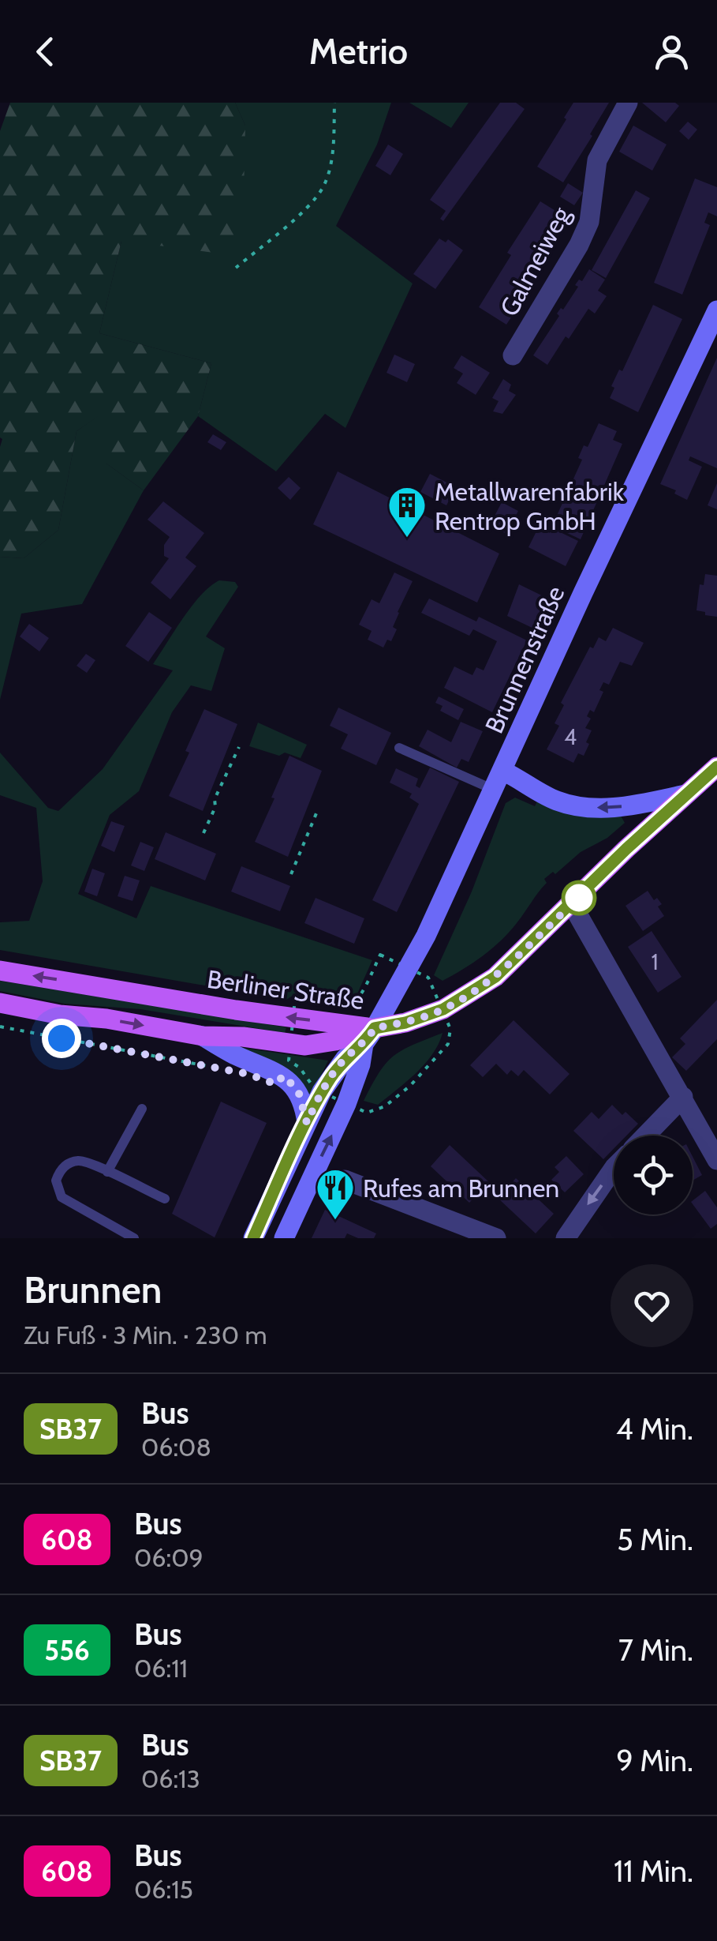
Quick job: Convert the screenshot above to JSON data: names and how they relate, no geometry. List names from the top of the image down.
{
  "streets": {
    "main road": ["Brunnenstraße", "Berliner Straße"],
    "street": ["Galmeiweg"]
  },
  "crossings": [
    ["Brunnenstraße", "Berliner Straße"]
  ],
  "places": {
    "building": ["Metallwarenfabrik Rentrop GmbH"],
    "restaurant": ["Rufes am Brunnen"]
  },
  "lines": ["bus line SB37"],
  "house_numbers": ["4", "1"],
  "page": {
    "header": "Metrio",
    "heading": ["Brunnen", "Zu Fuß · 3 Min. · 230 m"],
    "list": [
      {
        "mark": "SB37",
        "name": "Bus",
        "note": "06:08",
        "value": "4 Min."
      },
      {
        "mark": "608",
        "name": "Bus",
        "note": "06:09",
        "value": "5 Min."
      },
      {
        "mark": "556",
        "name": "Bus",
        "note": "06:11",
        "value": "7 Min."
      },
      {
        "mark": "SB37",
        "name": "Bus",
        "note": "06:13",
        "value": "9 Min."
      },
      {
        "mark": "608",
        "name": "Bus",
        "note": "06:15",
        "value": "11 Min."
      }
    ]
  }
}
